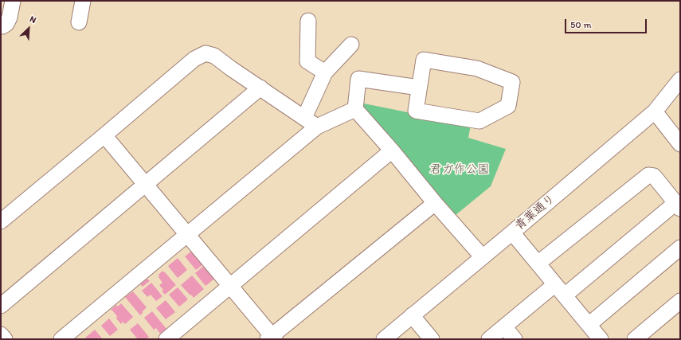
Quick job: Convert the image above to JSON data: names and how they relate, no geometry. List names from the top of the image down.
{
  "streets": {
    "street": ["青葉通り"]
  },
  "parks": ["君ガ作公園"],
  "scale_bar": "50 m",
  "north": "top right"
}
